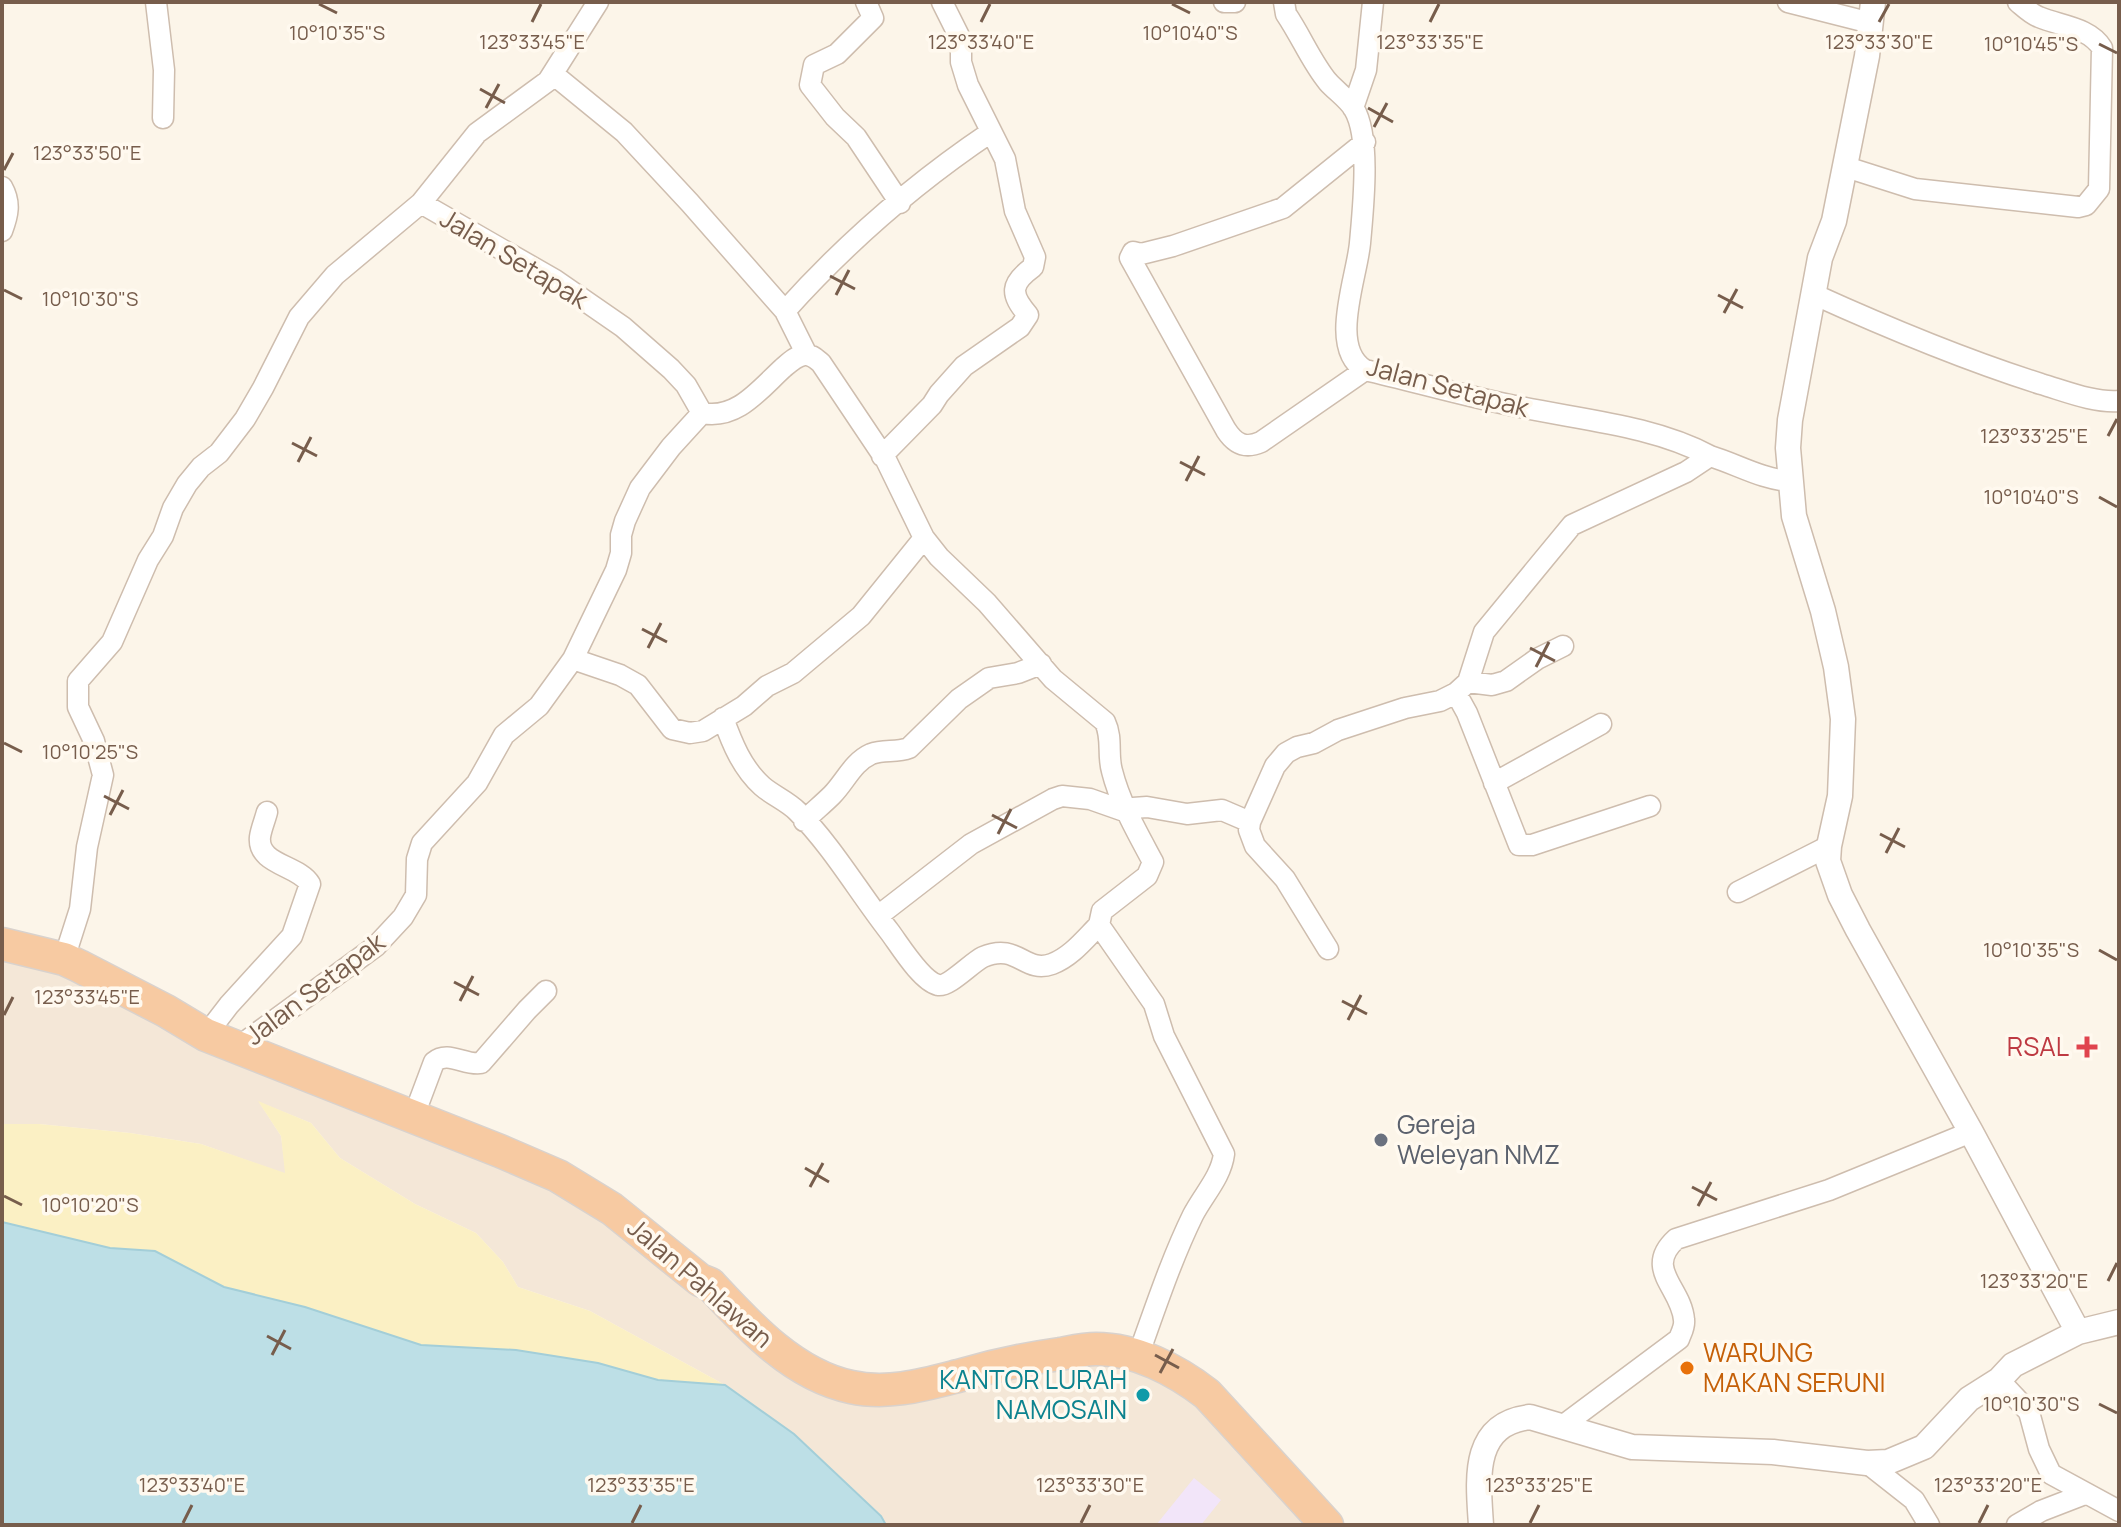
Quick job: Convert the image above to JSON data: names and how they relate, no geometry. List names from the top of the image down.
{
  "streets": {
    "highway": ["Jalan Pahlawan"],
    "street": ["Jalan Setapak"]
  },
  "crossings": [
    ["Jalan Setapak", "Jalan Pahlawan"]
  ],
  "places": {
    "health": ["RSAL"],
    "other": ["Gereja Weleyan NMZ", "WARUNG MAKAN SERUNI", "KANTOR LURAH NAMOSAIN"]
  },
  "coordinates": [
    "10°10'35\"S",
    "10°10'40\"S",
    "123°33'45\"E",
    "123°33'40\"E",
    "123°33'35\"E",
    "123°33'30\"E",
    "10°10'45\"S",
    "123°33'50\"E",
    "10°10'30\"S",
    "123°33'25\"E",
    "10°10'25\"S",
    "10°10'20\"S",
    "123°33'20\"E"
  ]
}
